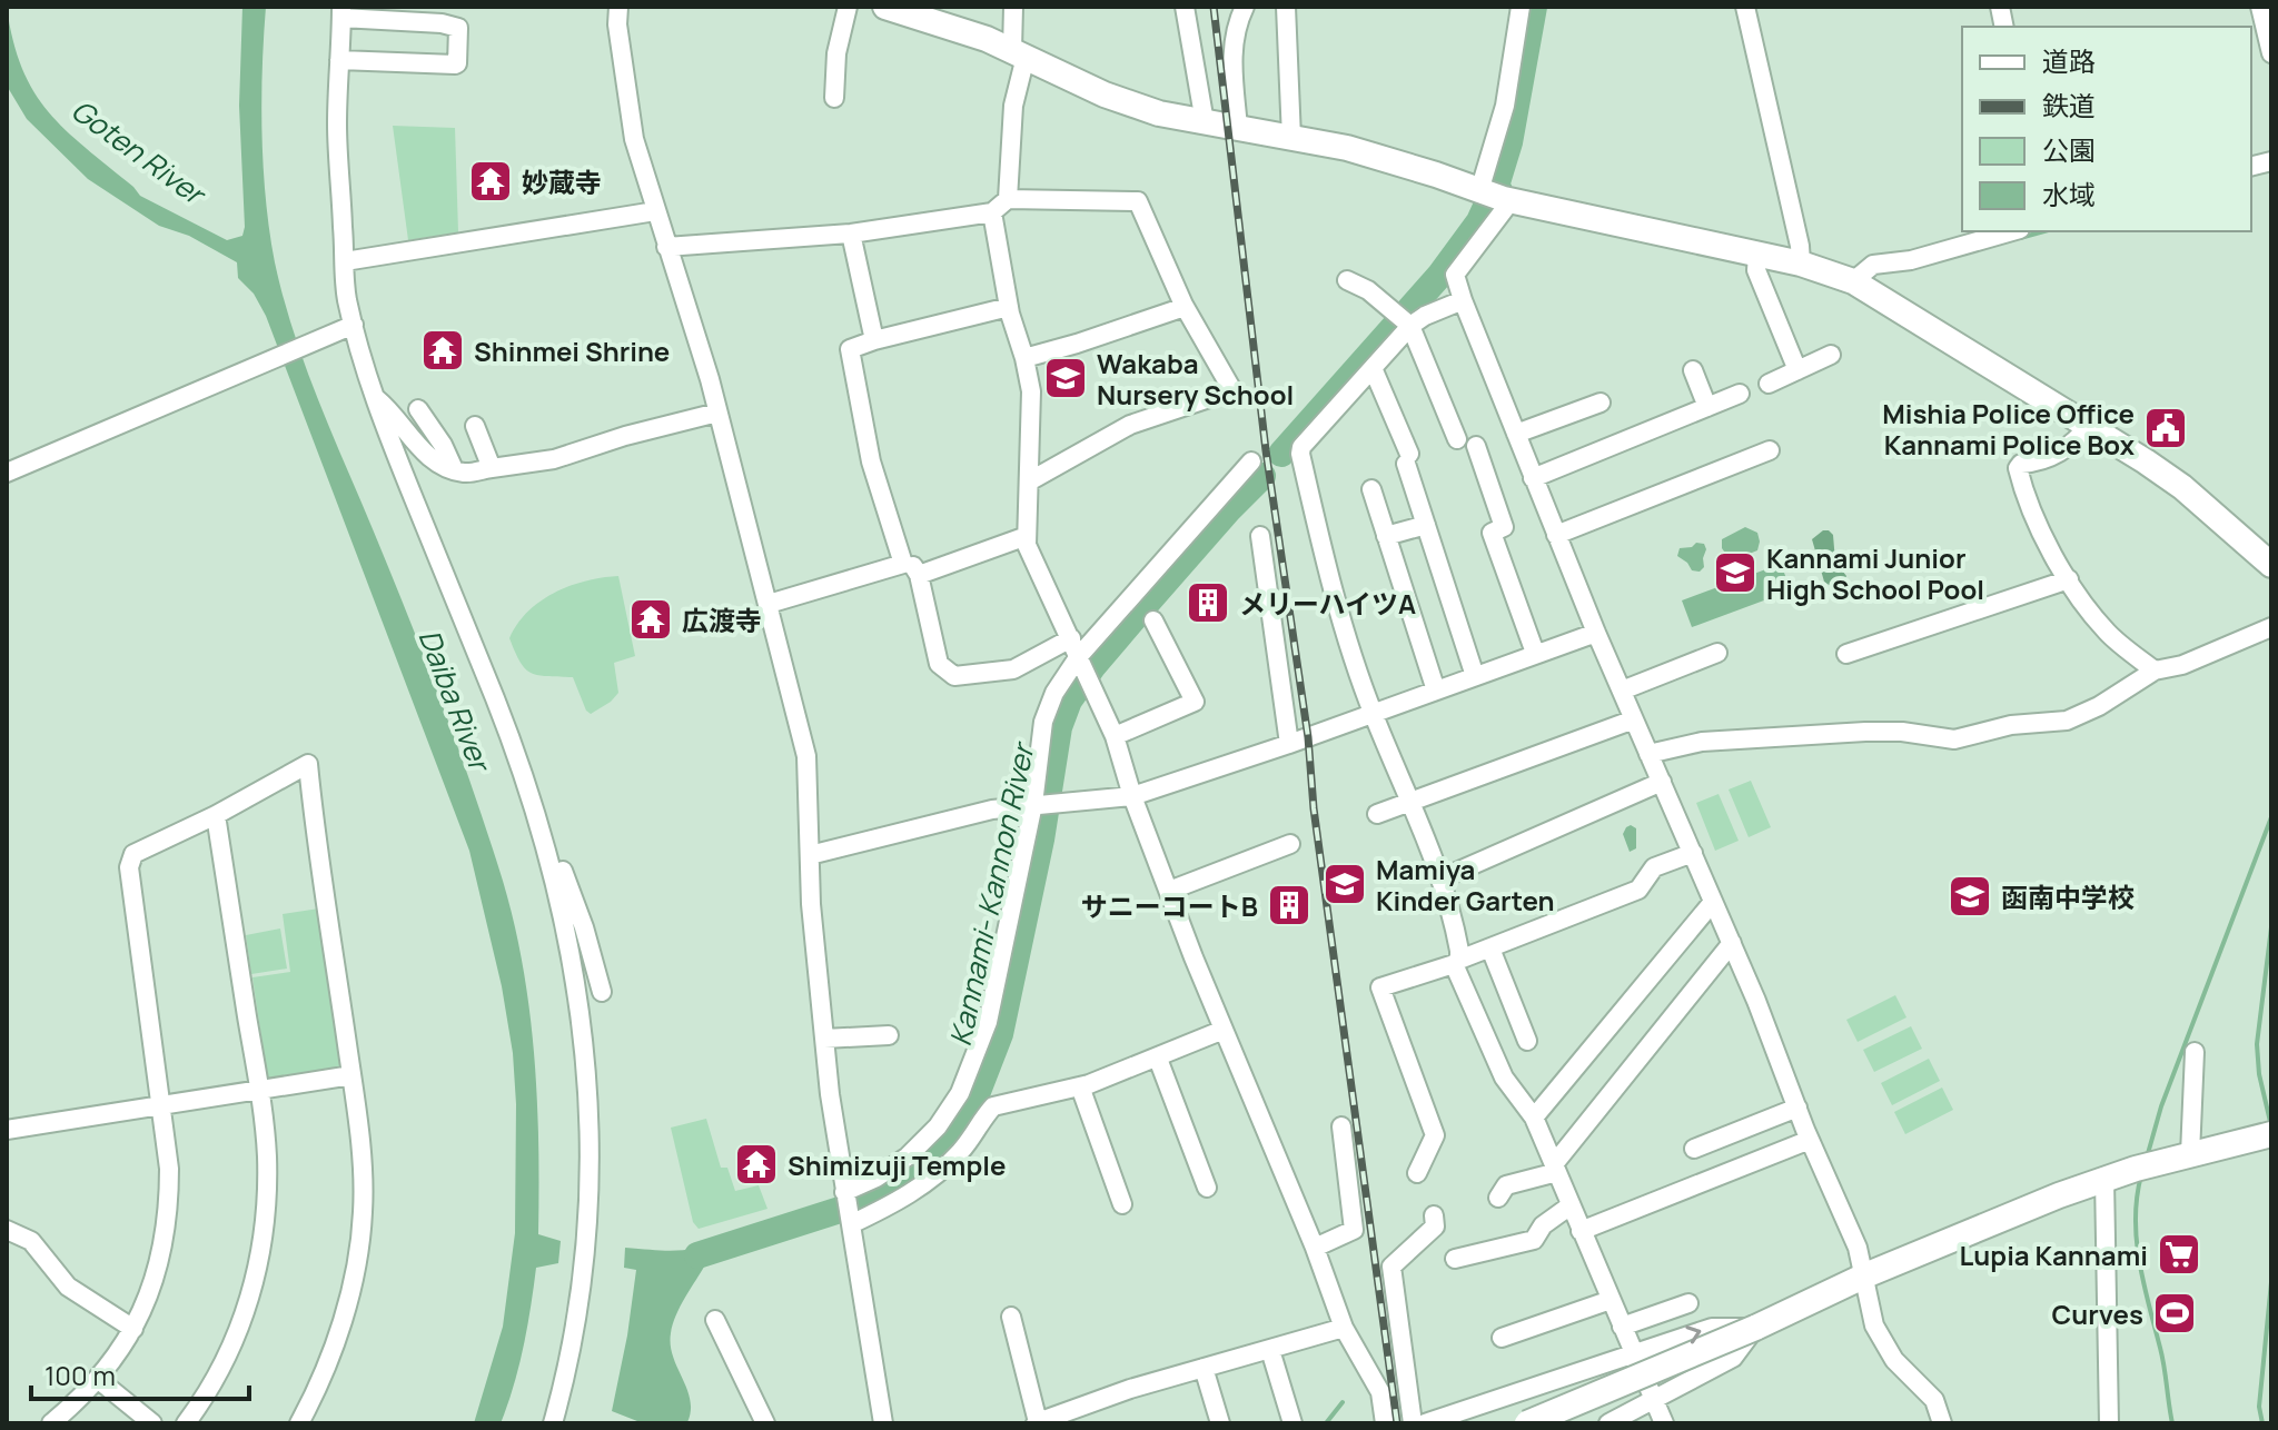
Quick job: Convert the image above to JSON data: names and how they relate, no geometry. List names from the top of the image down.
{
  "water": ["Goten River", "Daiba River", "Kannami- Kannon River"],
  "places": {
    "temple": [
      "妙蔵寺",
      "Shinmei Shrine",
      "広渡寺",
      "Shimizuji Temple"
    ],
    "school or university": [
      "Wakaba Nursery School",
      "Kannami Junior High School Pool",
      "Mamiya Kinder Garten",
      "函南中学校"
    ],
    "public building": ["Mishia Police Office Kannami Police Box"],
    "building": ["メリーハイツA", "サニーコートB"],
    "supermarket": ["Lupia Kannami"],
    "sports": ["Curves"]
  },
  "legend": [
    "道路",
    "鉄道",
    "公園",
    "水域"
  ],
  "scale_bar": "100 m"
}
